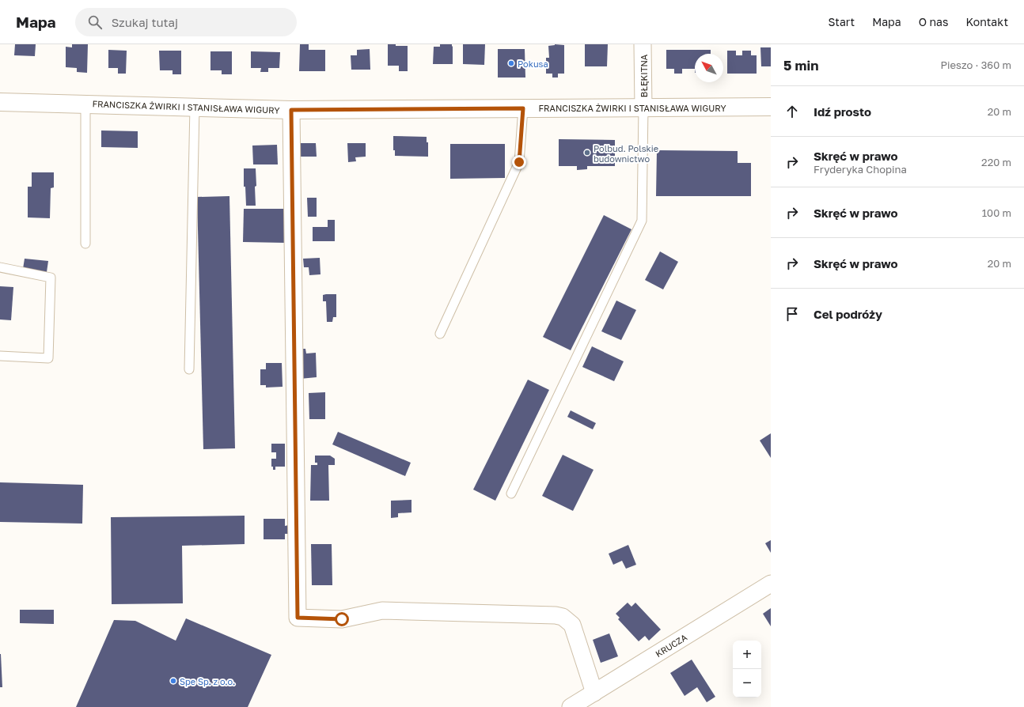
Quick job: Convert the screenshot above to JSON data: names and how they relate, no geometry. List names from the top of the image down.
{
  "streets": {
    "street": ["BŁĘKITNA", "FRANCISZKA ŻWIRKI I STANISŁAWA WIGURY", "KRUCZA"]
  },
  "crossings": [
    ["BŁĘKITNA", "FRANCISZKA ŻWIRKI I STANISŁAWA WIGURY"]
  ],
  "places": ["Pokusa", "Polbud. Polskie budownictwo", "Spe Sp. z o.o."],
  "north": "top left",
  "page": {
    "header": "Mapa",
    "search": "Szukaj tutaj",
    "nav": [
      "Start",
      "Mapa",
      "O nas",
      "Kontakt"
    ],
    "heading": ["5 min", "Pieszo · 360 m"],
    "list": [
      ["Idź prosto", "20 m"],
      ["Skręć w prawo", "Fryderyka Chopina", "220 m"],
      ["Skręć w prawo", "100 m"],
      ["Skręć w prawo", "20 m"],
      "Cel podróży"
    ],
    "map_buttons": ["+", "−"]
  }
}
